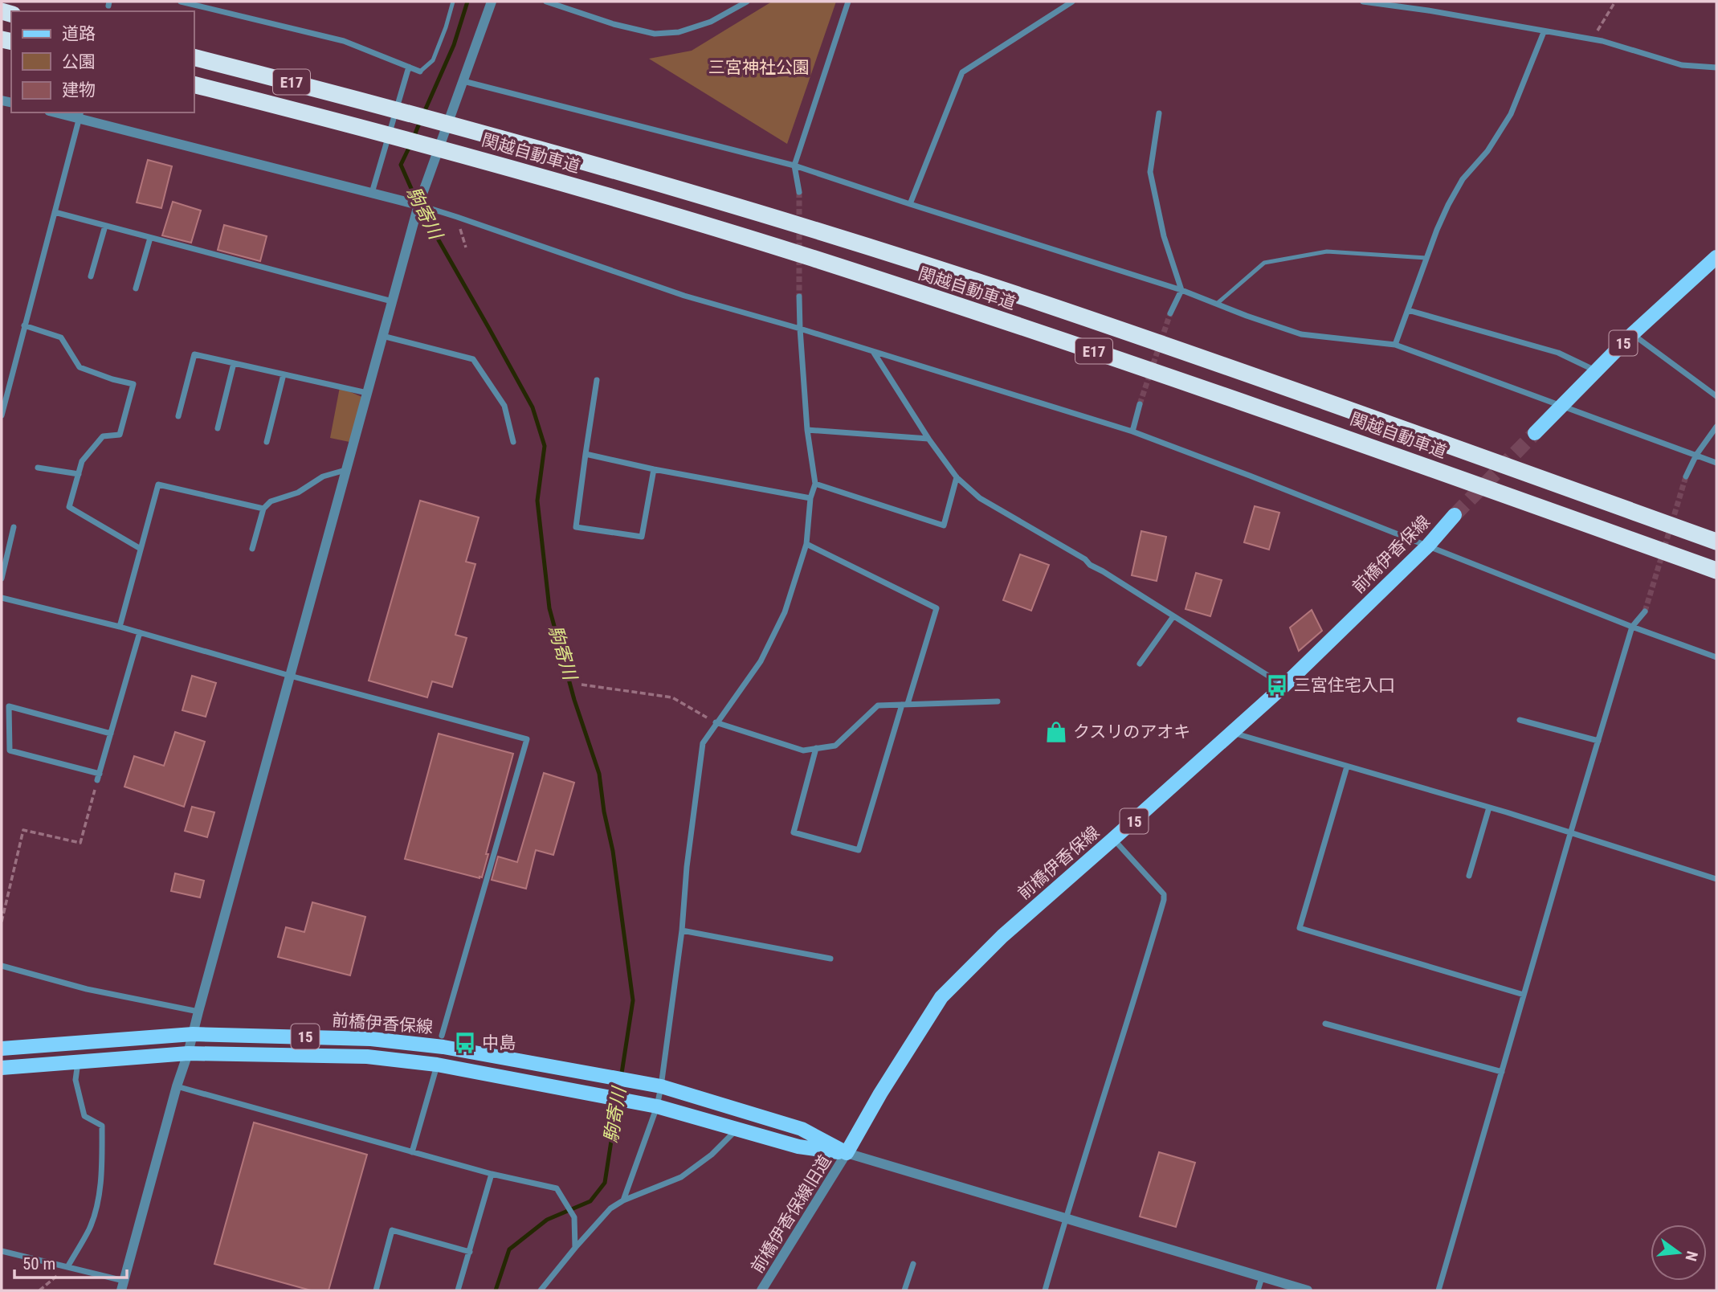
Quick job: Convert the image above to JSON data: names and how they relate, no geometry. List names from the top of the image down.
{
  "streets": {
    "highway": ["E17", "関越自動車道"],
    "main road": ["15", "前橋伊香保線"],
    "street": ["前橋伊香保線旧道"]
  },
  "crossings": [
    ["前橋伊香保線", "前橋伊香保線旧道"]
  ],
  "water": ["駒寄川"],
  "parks": ["三宮神社公園"],
  "places": {
    "bus stop": ["三宮住宅入口", "中島"],
    "shop": ["クスリのアオキ"]
  },
  "legend": ["道路", "公園", "建物"],
  "scale_bar": "50 m",
  "north": "right"
}
